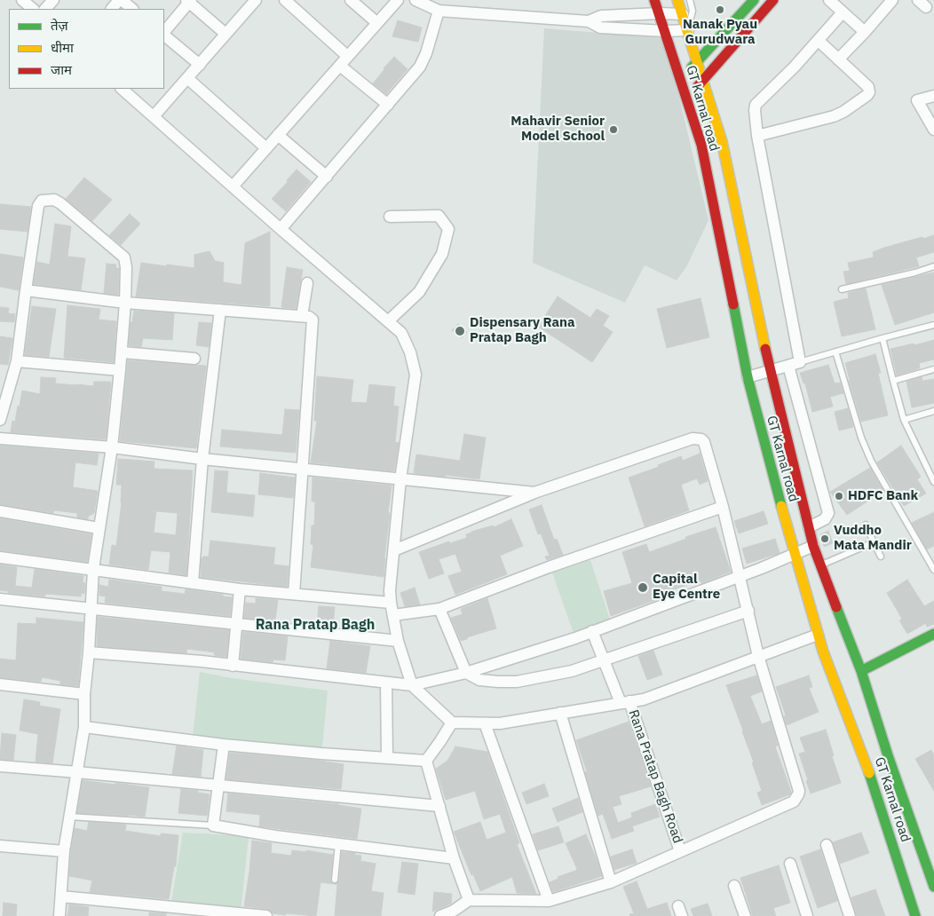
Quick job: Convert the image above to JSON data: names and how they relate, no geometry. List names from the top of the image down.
{
  "streets": {
    "main road": ["GT Karnal road"],
    "street": ["Rana Pratap Bagh Road"]
  },
  "districts": ["Rana Pratap Bagh"],
  "places": [
    "Nanak Pyau Gurudwara",
    "Mahavir Senior Model School",
    "Dispensary Rana Pratap Bagh",
    "HDFC Bank",
    "Vuddho Mata Mandir",
    "Capital Eye Centre"
  ],
  "legend": ["तेज़", "धीमा", "जाम"]
}
